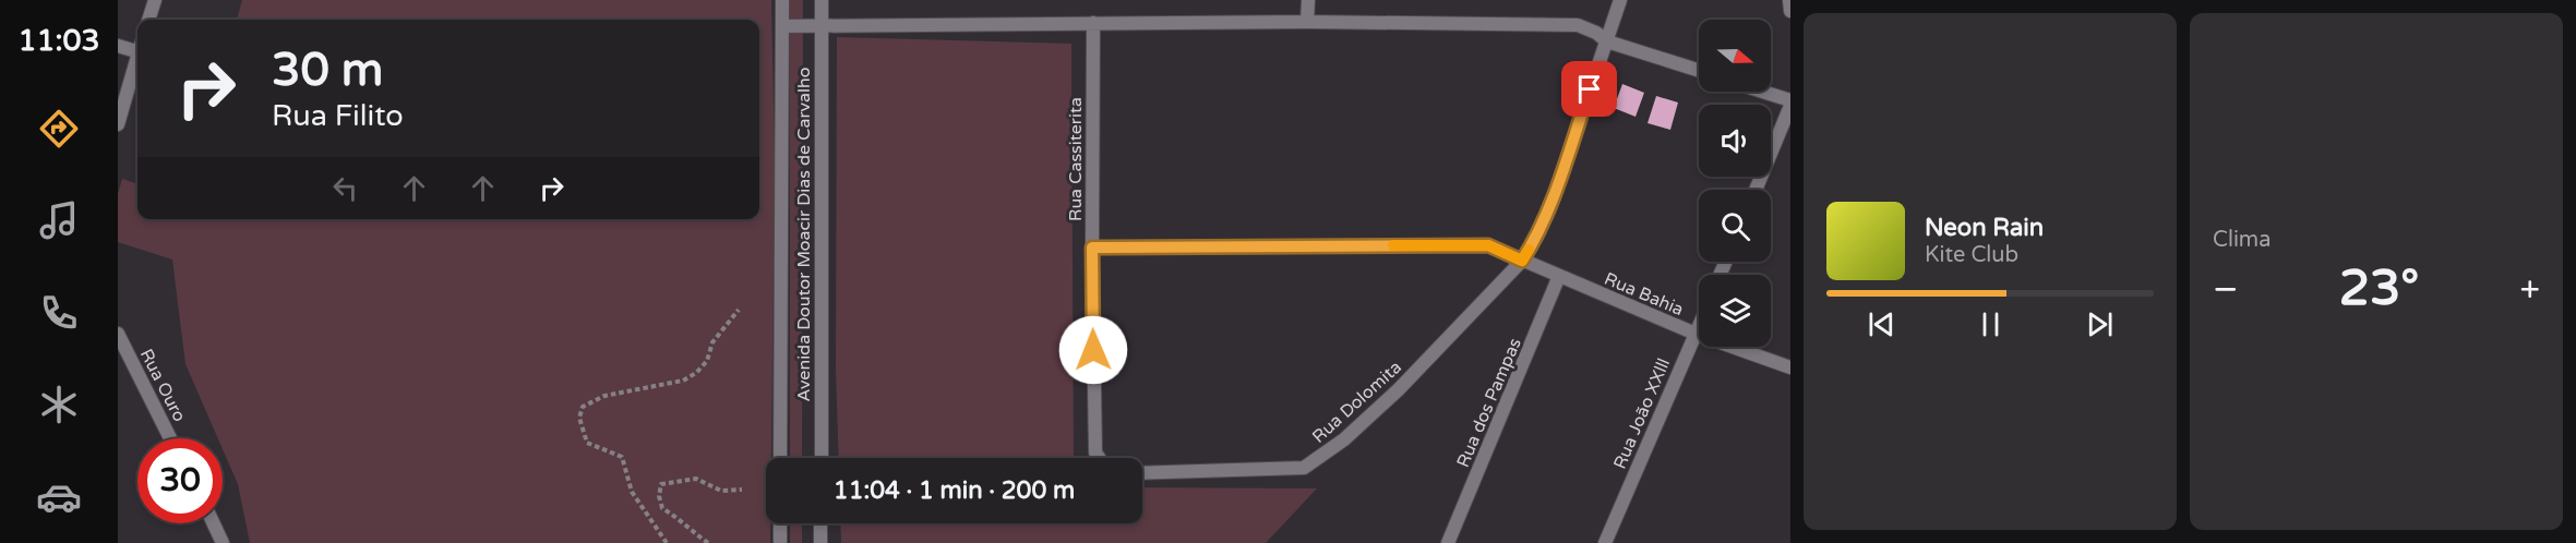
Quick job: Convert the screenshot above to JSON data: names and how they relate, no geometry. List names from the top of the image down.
{
  "streets": {
    "street": [
      "Rua Cassiterita",
      "Avenida Doutor Moacir Dias de Carvalho",
      "Rua Bahia",
      "Rua Ouro",
      "Rua Dolomita",
      "Rua dos Pampas",
      "Rua João XXlll"
    ]
  },
  "crossings": [
    ["Rua Cassiterita", "Rua Bahia"],
    ["Rua Bahia", "Rua Dolomita"],
    ["Rua Bahia", "Rua dos Pampas"],
    ["Rua Bahia", "Rua João XXlll"]
  ],
  "north": "right",
  "page": {
    "tabs": "11:03",
    "tile": "Clima",
    "turn": ["30 m", "Rua Filito"],
    "song": ["Neon Rain", "Kite Club"],
    "heat": ["−", "23°", "+"],
    "limit": "30",
    "trip": "11:04 · 1 min · 200 m"
  }
}
